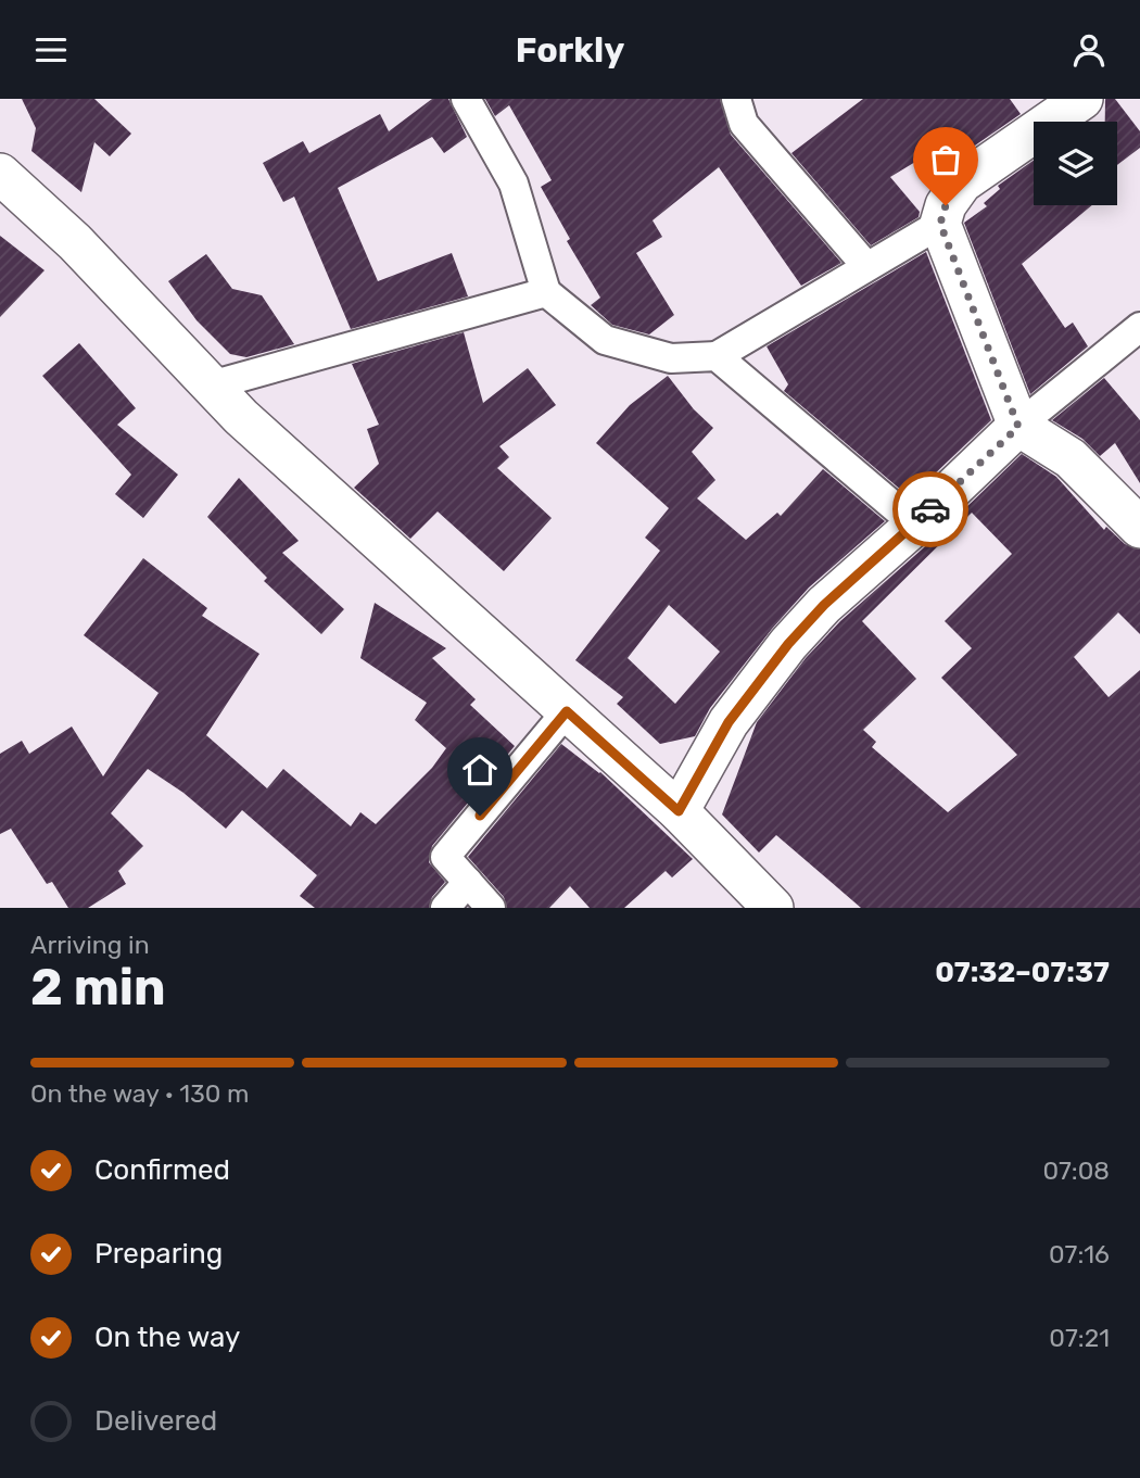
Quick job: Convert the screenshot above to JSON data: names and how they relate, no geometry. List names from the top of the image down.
{
  "page": {
    "header": "Forkly",
    "heading": ["2 min", "Arriving in", "07:32–07:37"],
    "bar": "On the way · 130 m",
    "list": [
      ["Confirmed", "07:08"],
      ["Preparing", "07:16"],
      ["On the way", "07:21"],
      "Delivered"
    ]
  }
}
